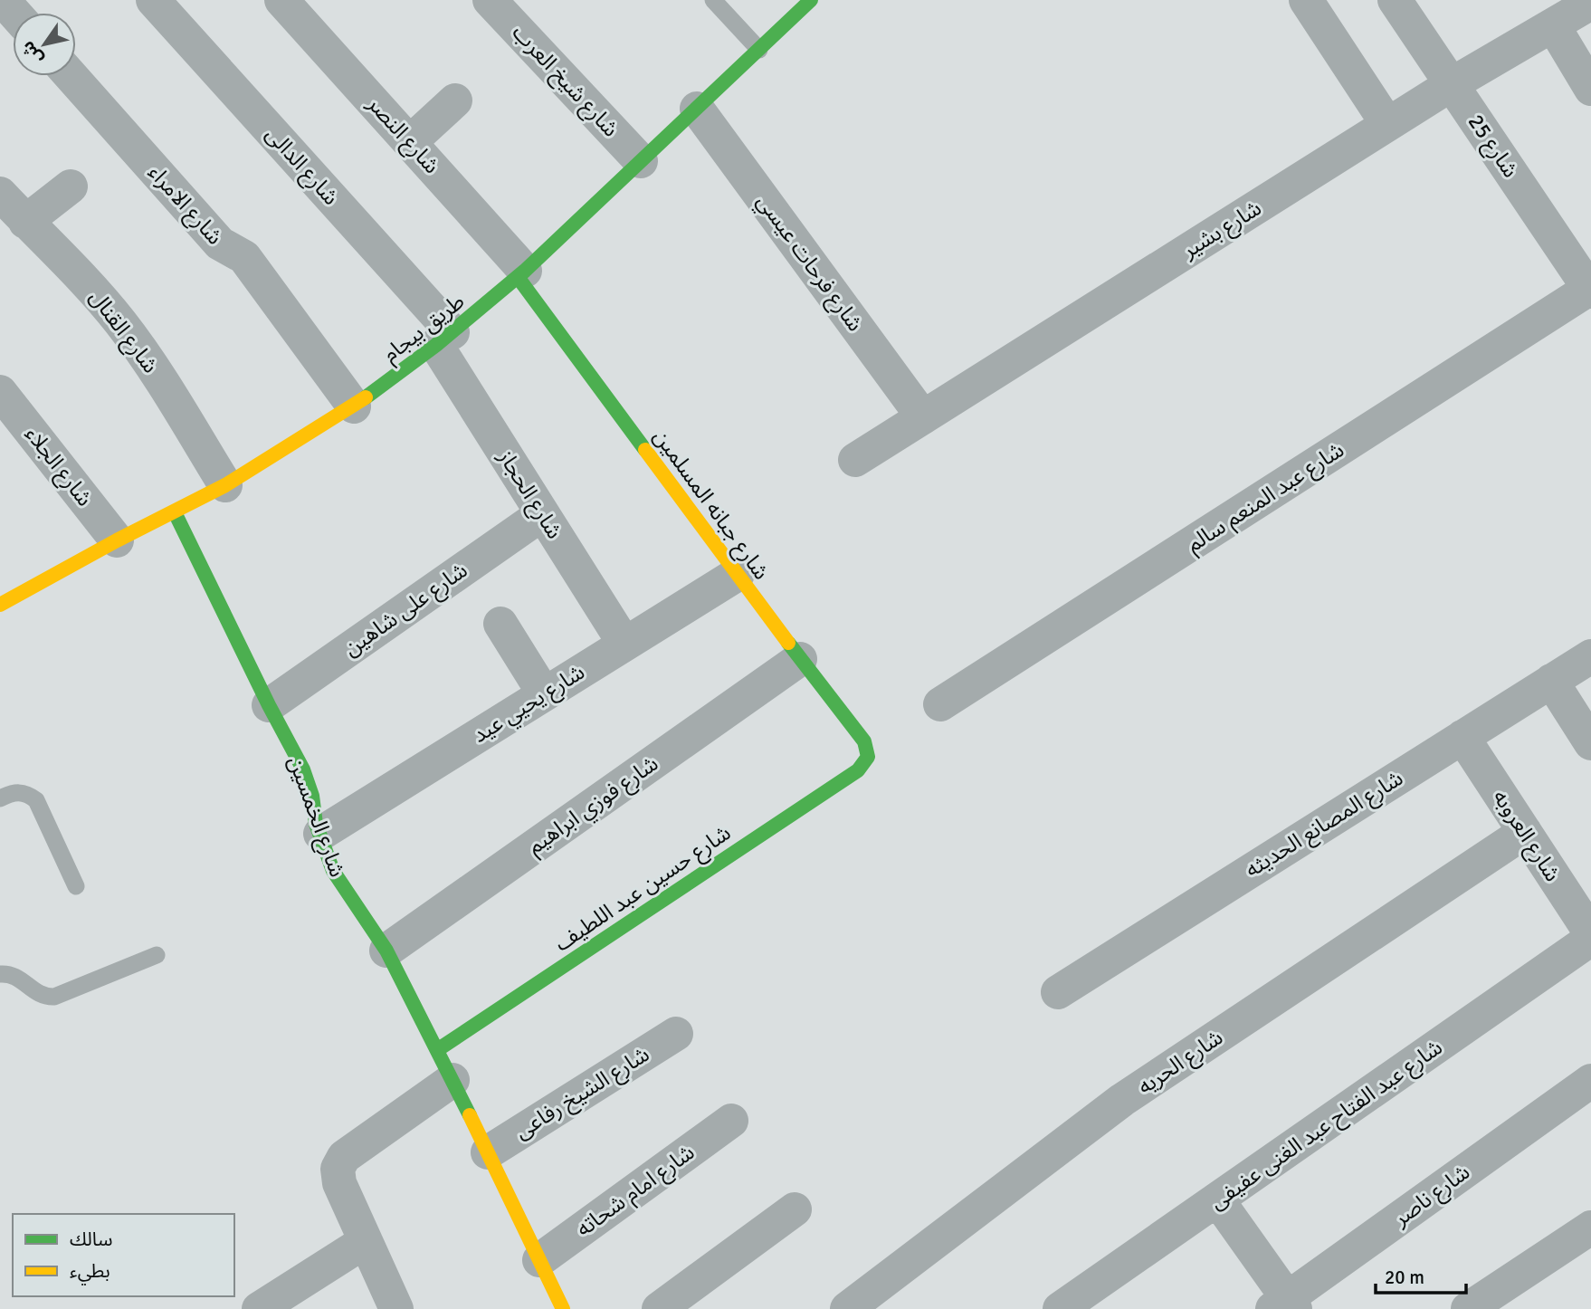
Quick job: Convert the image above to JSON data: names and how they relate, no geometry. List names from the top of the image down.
{
  "streets": {
    "street": [
      "شارع شيخ العرب",
      "شارع النصر",
      "شارع 25",
      "شارع الدالى",
      "شارع الامراء",
      "شارع بشير",
      "شارع فرحات عيسي",
      "طريق بيجام",
      "شارع القنال",
      "شارع الجلاء",
      "شارع الحجاز",
      "شارع عبد المنعم سالم",
      "شارع جبانه المسلمين",
      "شارع على شاهين",
      "شارع يحيي عيد",
      "شارع فوزي ابراهيم",
      "شارع الخمسين",
      "شارع المصانع الحديثه",
      "شارع العروبه",
      "شارع حسين عبد اللطيف",
      "شارع الحريه",
      "شارع الشيخ رفاعى",
      "شارع عبد الفتاح عبد الغنى عفيفى",
      "شارع امام شحاته",
      "شارع ناصر"
    ]
  },
  "crossings": [
    ["شارع شيخ العرب", "طريق بيجام"],
    ["شارع النصر", "طريق بيجام"],
    ["شارع النصر", "شارع جبانه المسلمين"],
    ["شارع 25", "شارع بشير"],
    ["شارع 25", "شارع عبد المنعم سالم"],
    ["شارع الدالى", "طريق بيجام"],
    ["شارع الدالى", "شارع الحجاز"],
    ["شارع الامراء", "طريق بيجام"],
    ["شارع بشير", "شارع فرحات عيسي"],
    ["شارع فرحات عيسي", "طريق بيجام"],
    ["طريق بيجام", "شارع القنال"],
    ["طريق بيجام", "شارع الجلاء"],
    ["طريق بيجام", "شارع الحجاز"],
    ["طريق بيجام", "شارع جبانه المسلمين"],
    ["طريق بيجام", "شارع الخمسين"],
    ["شارع الحجاز", "شارع على شاهين"],
    ["شارع الحجاز", "شارع يحيي عيد"],
    ["شارع جبانه المسلمين", "شارع يحيي عيد"],
    ["شارع جبانه المسلمين", "شارع فوزي ابراهيم"],
    ["شارع جبانه المسلمين", "شارع حسين عبد اللطيف"],
    ["شارع على شاهين", "شارع الخمسين"],
    ["شارع يحيي عيد", "شارع الخمسين"],
    ["شارع فوزي ابراهيم", "شارع الخمسين"],
    ["شارع الخمسين", "شارع حسين عبد اللطيف"],
    ["شارع الخمسين", "شارع الشيخ رفاعى"],
    ["شارع الخمسين", "شارع امام شحاته"],
    ["شارع المصانع الحديثه", "شارع العروبه"],
    ["شارع العروبه", "شارع الحريه"]
  ],
  "legend": ["سالك", "بطيء"],
  "scale_bar": "20 m",
  "north": "bottom left"
}
